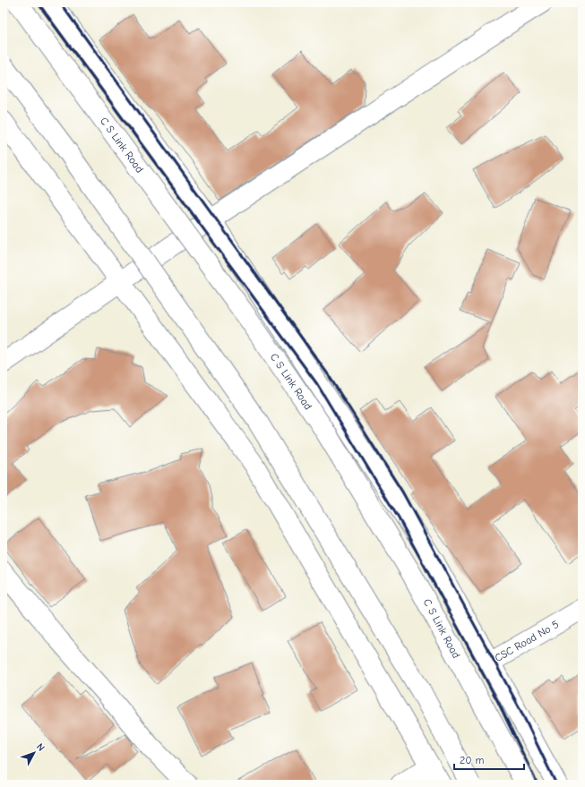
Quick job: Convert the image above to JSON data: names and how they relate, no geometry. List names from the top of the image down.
{
  "streets": {
    "street": ["C S Link Road", "CSC Road No 5"]
  },
  "scale_bar": "20 m",
  "north": "top right"
}
